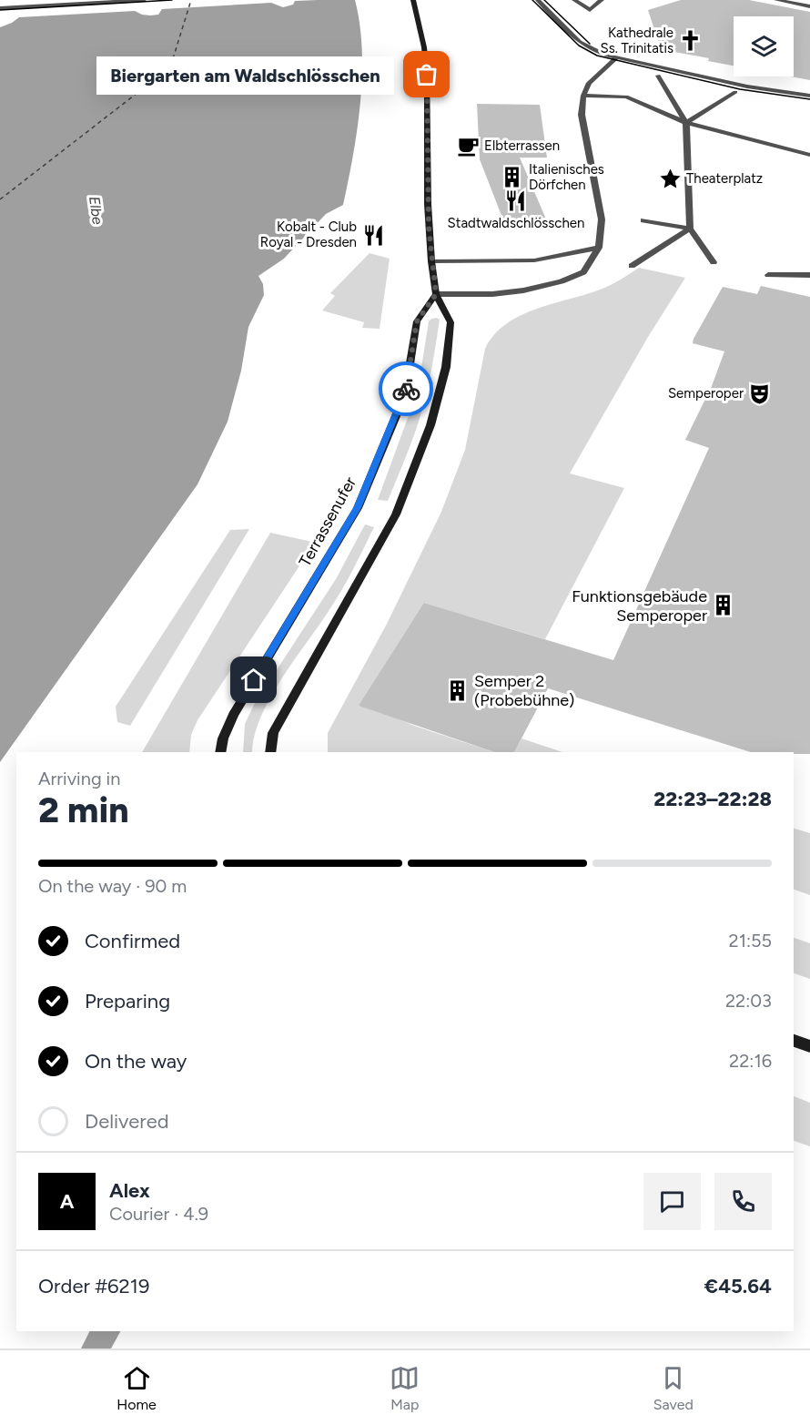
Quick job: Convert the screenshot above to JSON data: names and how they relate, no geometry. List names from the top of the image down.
{
  "streets": {
    "main road": ["Terrassenufer"]
  },
  "water": ["Elbe"],
  "places": {
    "church": ["Kathedrale Ss. Trinitatis"],
    "other": ["Biergarten am Waldschlösschen"],
    "cafe": ["Elbterrassen"],
    "building": ["Italienisches Dörfchen", "Funktionsgebäude Semperoper", "Semper 2 (Probebühne)"],
    "place": ["Theaterplatz"],
    "restaurant": ["Stadtwaldschlösschen", "Kobalt - Club Royal - Dresden"],
    "theatre": ["Semperoper"]
  },
  "page": {
    "bubble": "Biergarten am Waldschlösschen",
    "heading": ["2 min", "Arriving in", "22:23–22:28"],
    "panel": [
      "Alex",
      "Courier · 4.9",
      "Order #6219",
      "€45.64"
    ],
    "bar": "On the way · 90 m",
    "list": [
      ["Confirmed", "21:55"],
      ["Preparing", "22:03"],
      ["On the way", "22:16"],
      "Delivered"
    ],
    "round": "A",
    "tabs": ["Home", "Map", "Saved"]
  }
}
